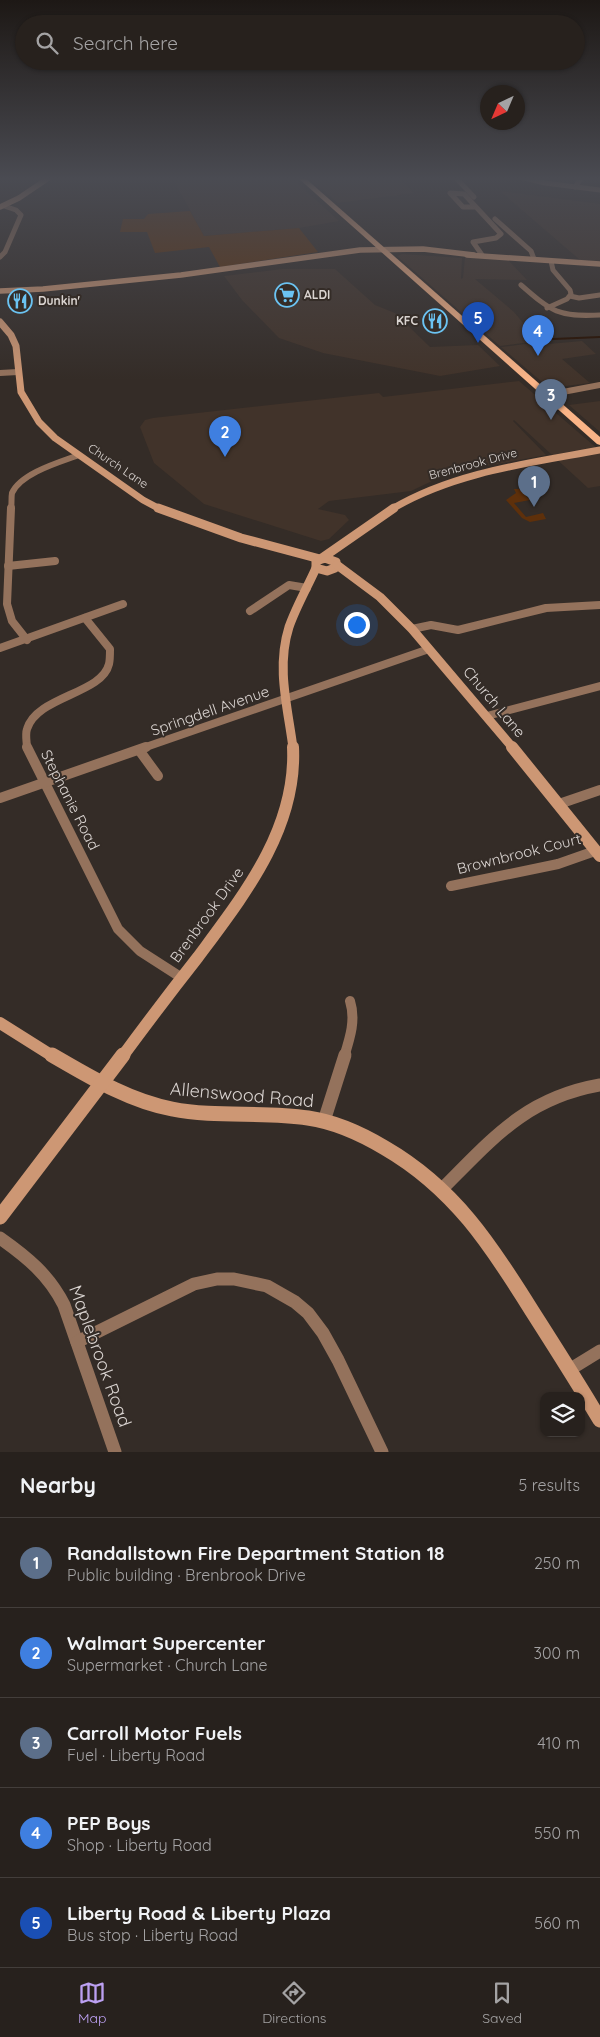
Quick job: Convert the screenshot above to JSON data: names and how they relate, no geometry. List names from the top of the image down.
{
  "streets": {
    "main road": ["Brenbrook Drive", "Church Lane", "Allenswood Road"],
    "street": [
      "Springdell Avenue",
      "Stephanie Road",
      "Brownbrook Court",
      "Maplebrook Road"
    ]
  },
  "crossings": [
    ["Brenbrook Drive", "Church Lane"],
    ["Brenbrook Drive", "Springdell Avenue"],
    ["Brenbrook Drive", "Stephanie Road"],
    ["Brenbrook Drive", "Allenswood Road"],
    ["Church Lane", "Springdell Avenue"],
    ["Church Lane", "Brownbrook Court"],
    ["Springdell Avenue", "Stephanie Road"]
  ],
  "places": {
    "supermarket": ["ALDI"],
    "restaurant": ["Dunkin'", "KFC"]
  },
  "north": "bottom left",
  "page": {
    "search": "Search here",
    "pins": [
      "5",
      "4",
      "3",
      "2",
      "1"
    ],
    "heading": ["Nearby", "5 results"],
    "list": [
      {
        "mark": "1",
        "name": "Randallstown Fire Department Station 18",
        "note": "Public building · Brenbrook Drive",
        "value": "250 m"
      },
      {
        "mark": "2",
        "name": "Walmart Supercenter",
        "note": "Supermarket · Church Lane",
        "value": "300 m"
      },
      {
        "mark": "3",
        "name": "Carroll Motor Fuels",
        "note": "Fuel · Liberty Road",
        "value": "410 m"
      },
      {
        "mark": "4",
        "name": "PEP Boys",
        "note": "Shop · Liberty Road",
        "value": "550 m"
      },
      {
        "mark": "5",
        "name": "Liberty Road & Liberty Plaza",
        "note": "Bus stop · Liberty Road",
        "value": "560 m"
      }
    ],
    "nav": ["Map", "Directions", "Saved"]
  }
}
